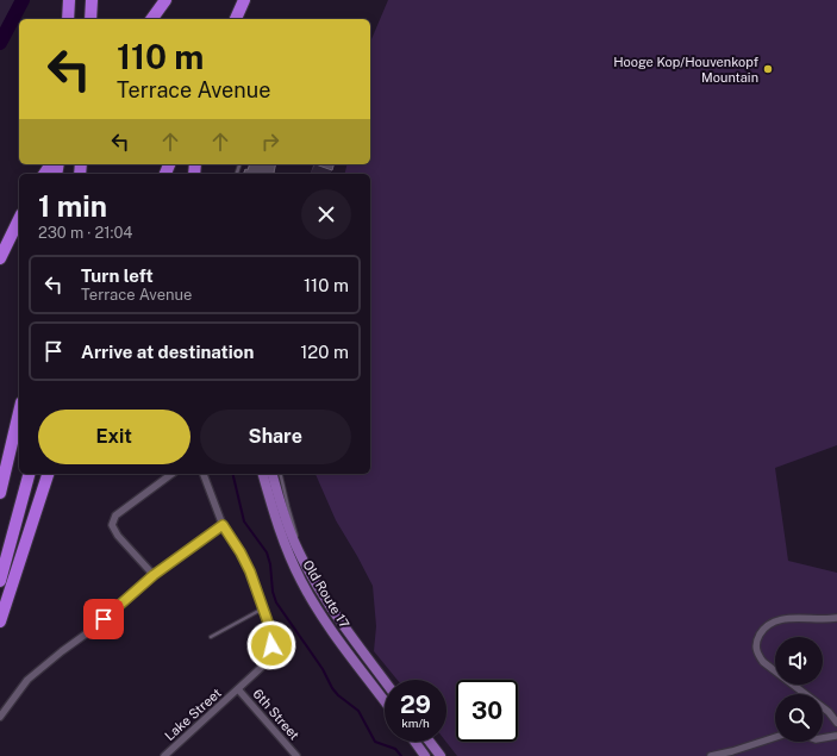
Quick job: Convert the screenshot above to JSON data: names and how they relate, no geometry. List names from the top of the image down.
{
  "streets": {
    "main road": ["Old Route 17"],
    "street": ["Lake Street", "6th Street"]
  },
  "crossings": [
    ["Lake Street", "6th Street"]
  ],
  "places": ["Hooge Kop/Houvenkopf Mountain"],
  "page": {
    "turn": ["110 m", "Terrace Avenue"],
    "heading": ["1 min", "230 m · 21:04"],
    "list": [
      {
        "name": "Turn left",
        "note": "Terrace Avenue",
        "value": "110 m"
      },
      {
        "name": "Arrive at destination",
        "value": "120 m"
      }
    ],
    "buttons": ["Exit", "Share"],
    "speed": "29 km/h",
    "limit": "30"
  }
}
